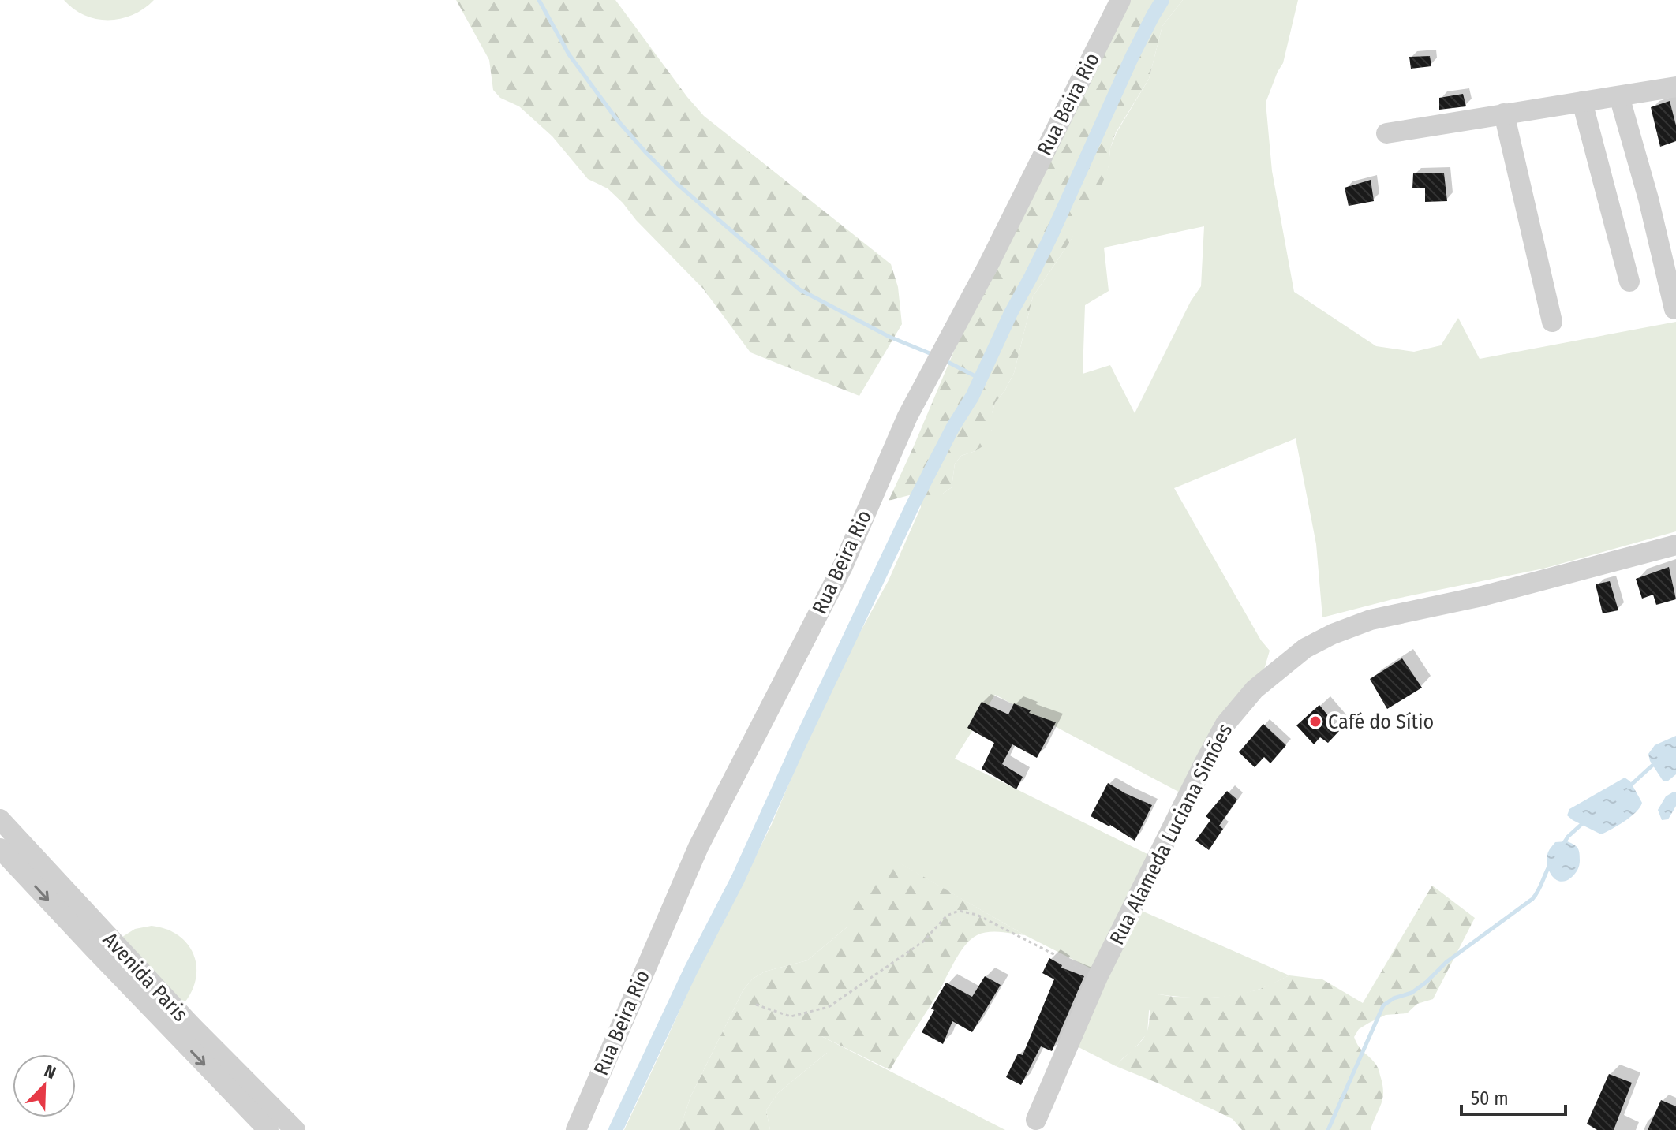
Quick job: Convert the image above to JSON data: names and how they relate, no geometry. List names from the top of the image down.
{
  "streets": {
    "street": ["Rua Beira Rio", "Rua Alameda Luciana Simões", "Avenida Paris"]
  },
  "places": ["Café do Sítio"],
  "scale_bar": "50 m",
  "north": "top right"
}
